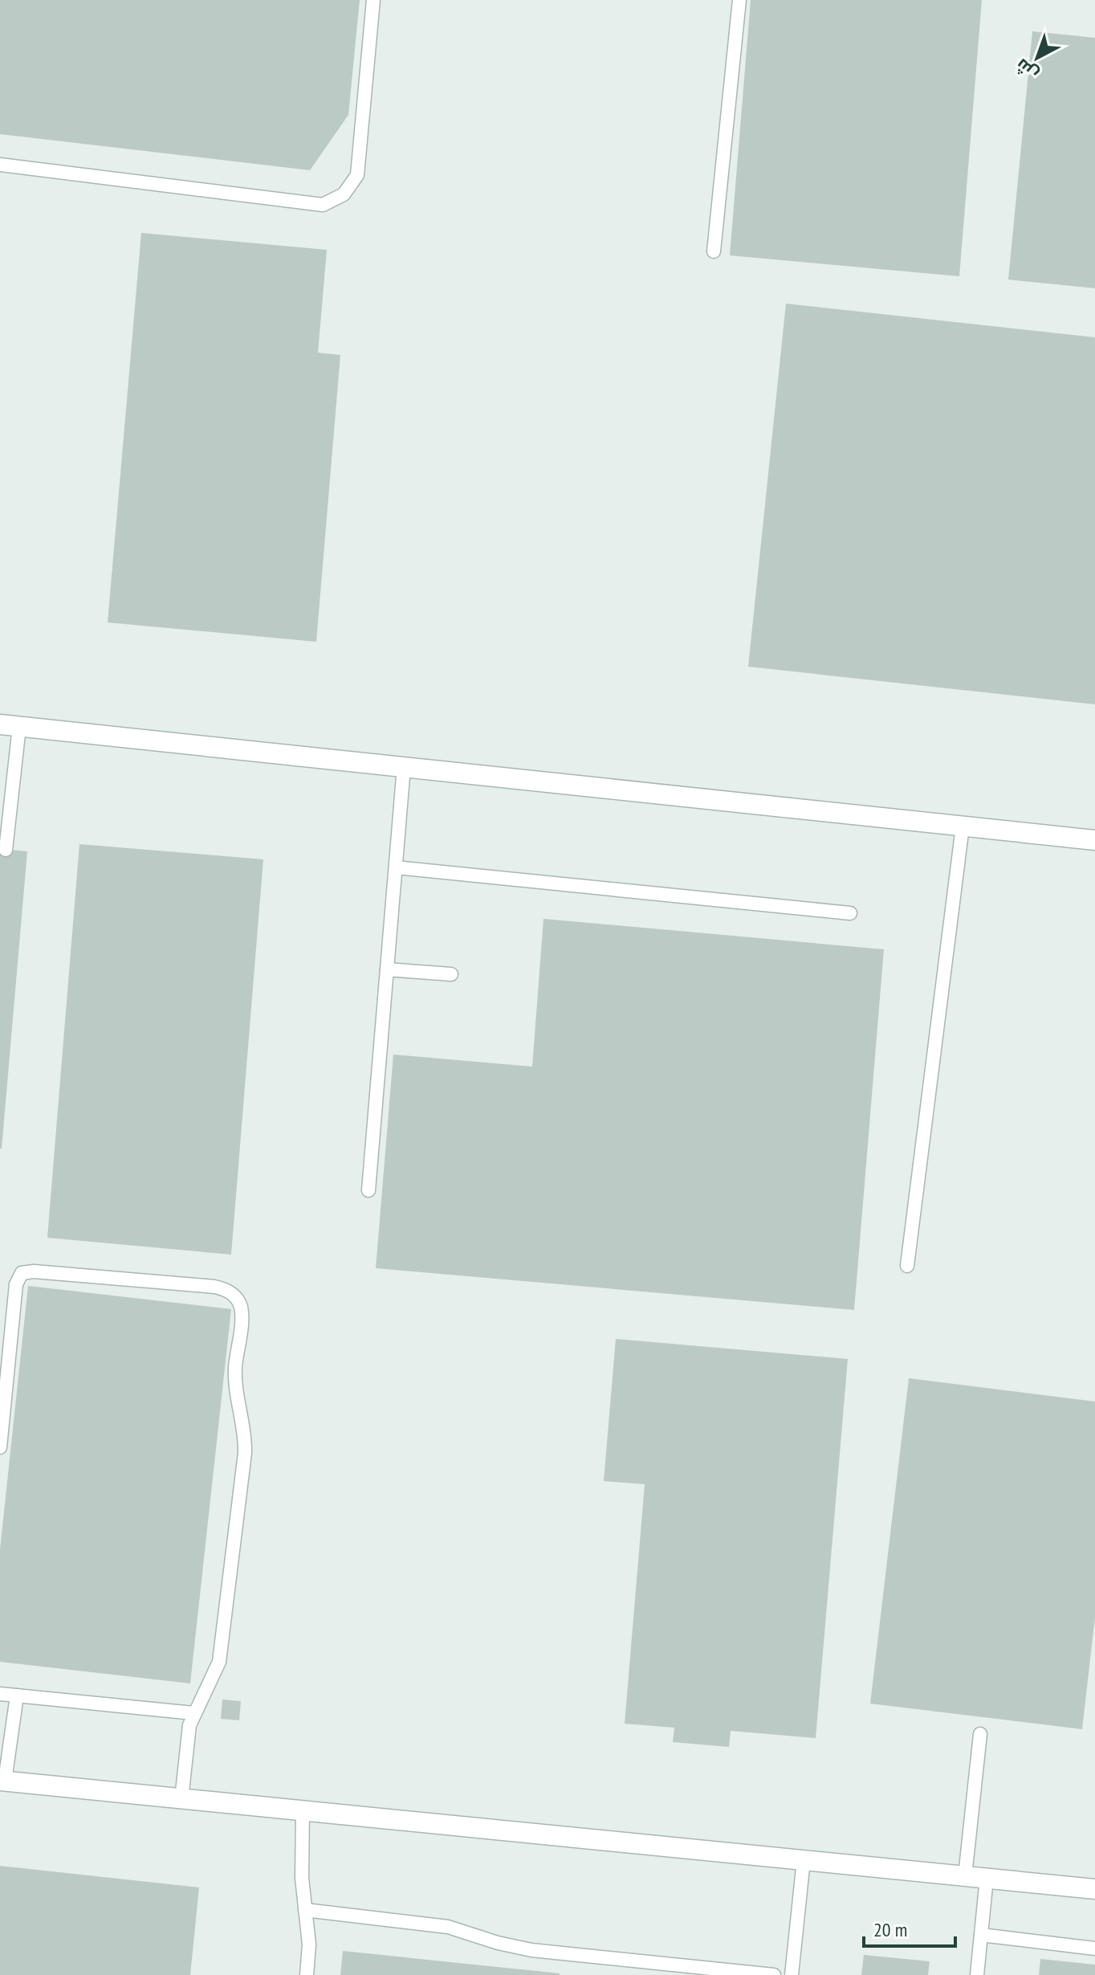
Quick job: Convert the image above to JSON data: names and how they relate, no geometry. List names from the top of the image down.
{
  "scale_bar": "20 m",
  "north": "bottom left"
}
